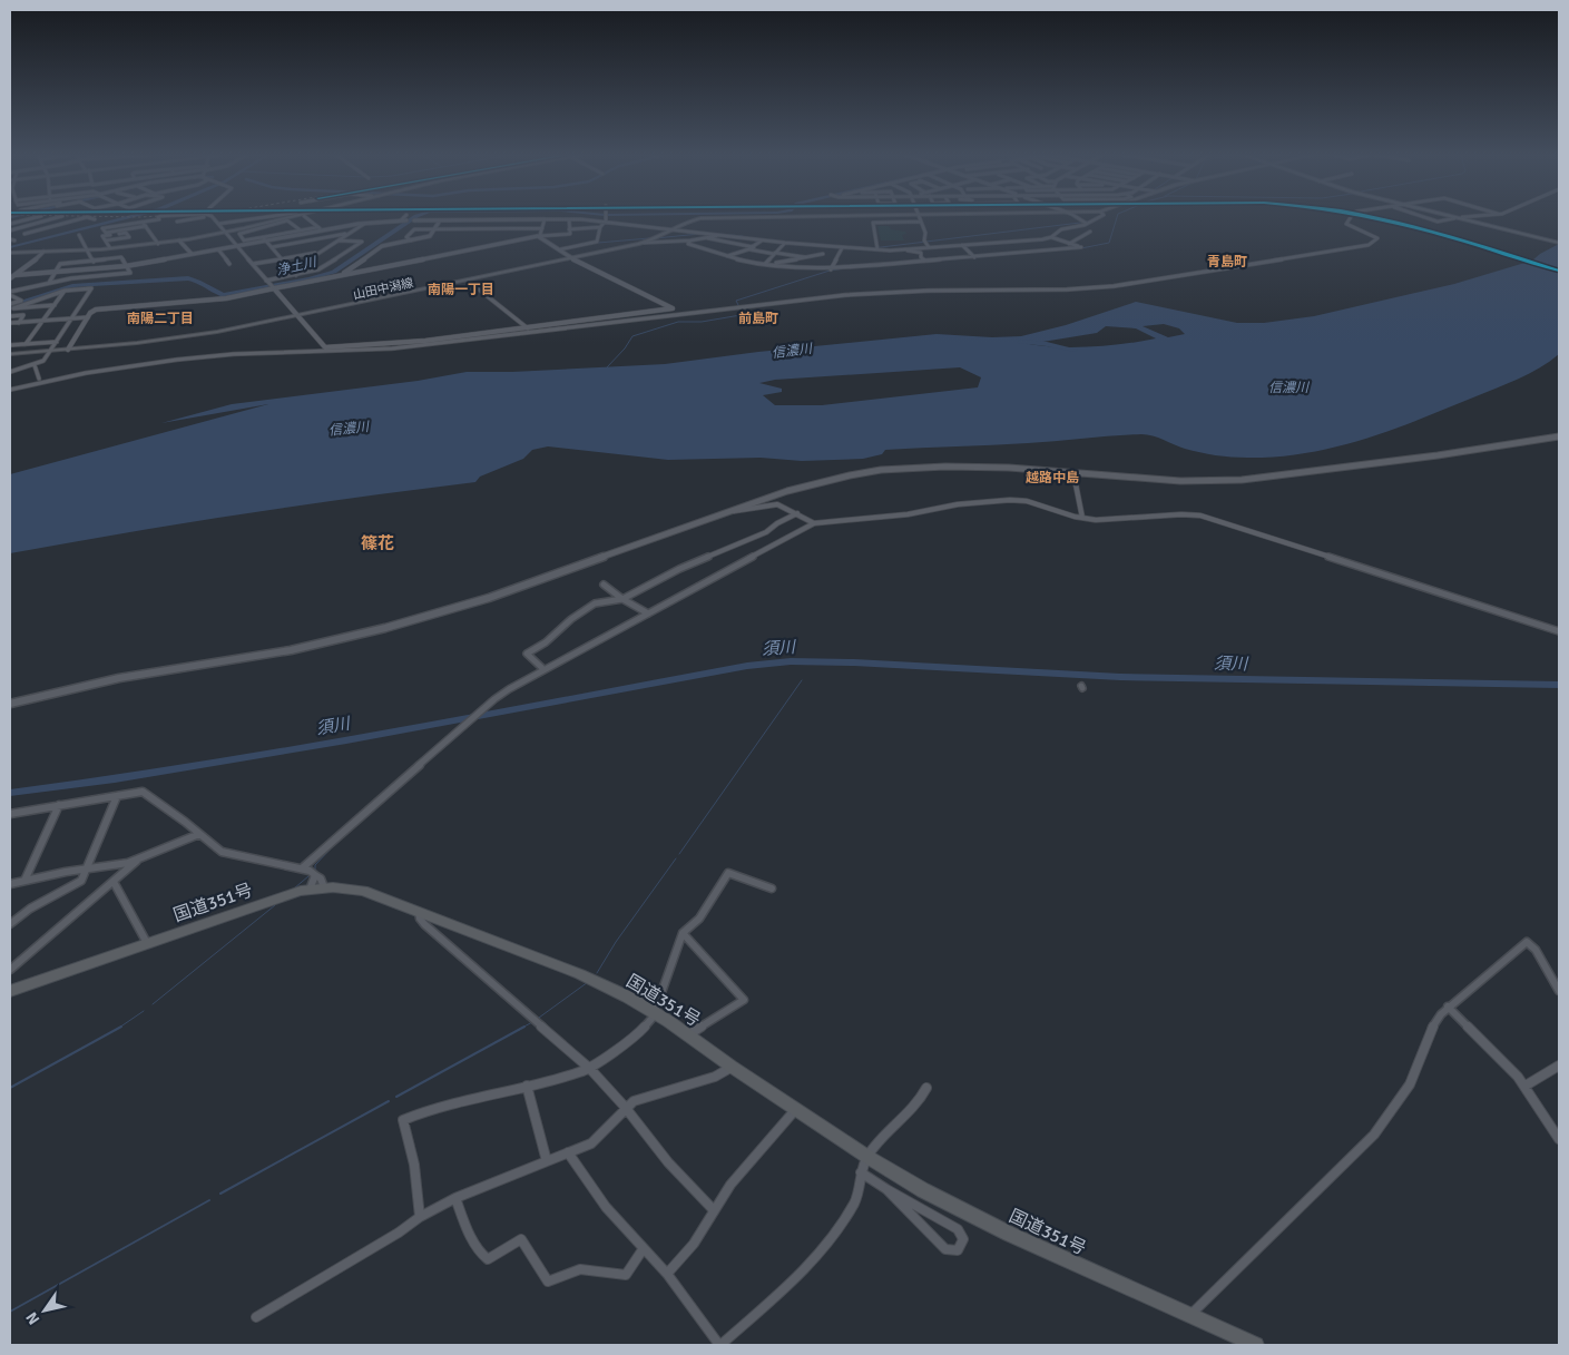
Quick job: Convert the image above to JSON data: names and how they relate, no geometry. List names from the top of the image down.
{
  "streets": {
    "highway": ["国道351号"],
    "main road": ["山田中潟線"]
  },
  "districts": [
    "青島町",
    "南陽一丁目",
    "南陽二丁目",
    "前島町",
    "越路中島",
    "篠花"
  ],
  "water": ["浄土川", "信濃川", "須川"],
  "north": "bottom left"
}
